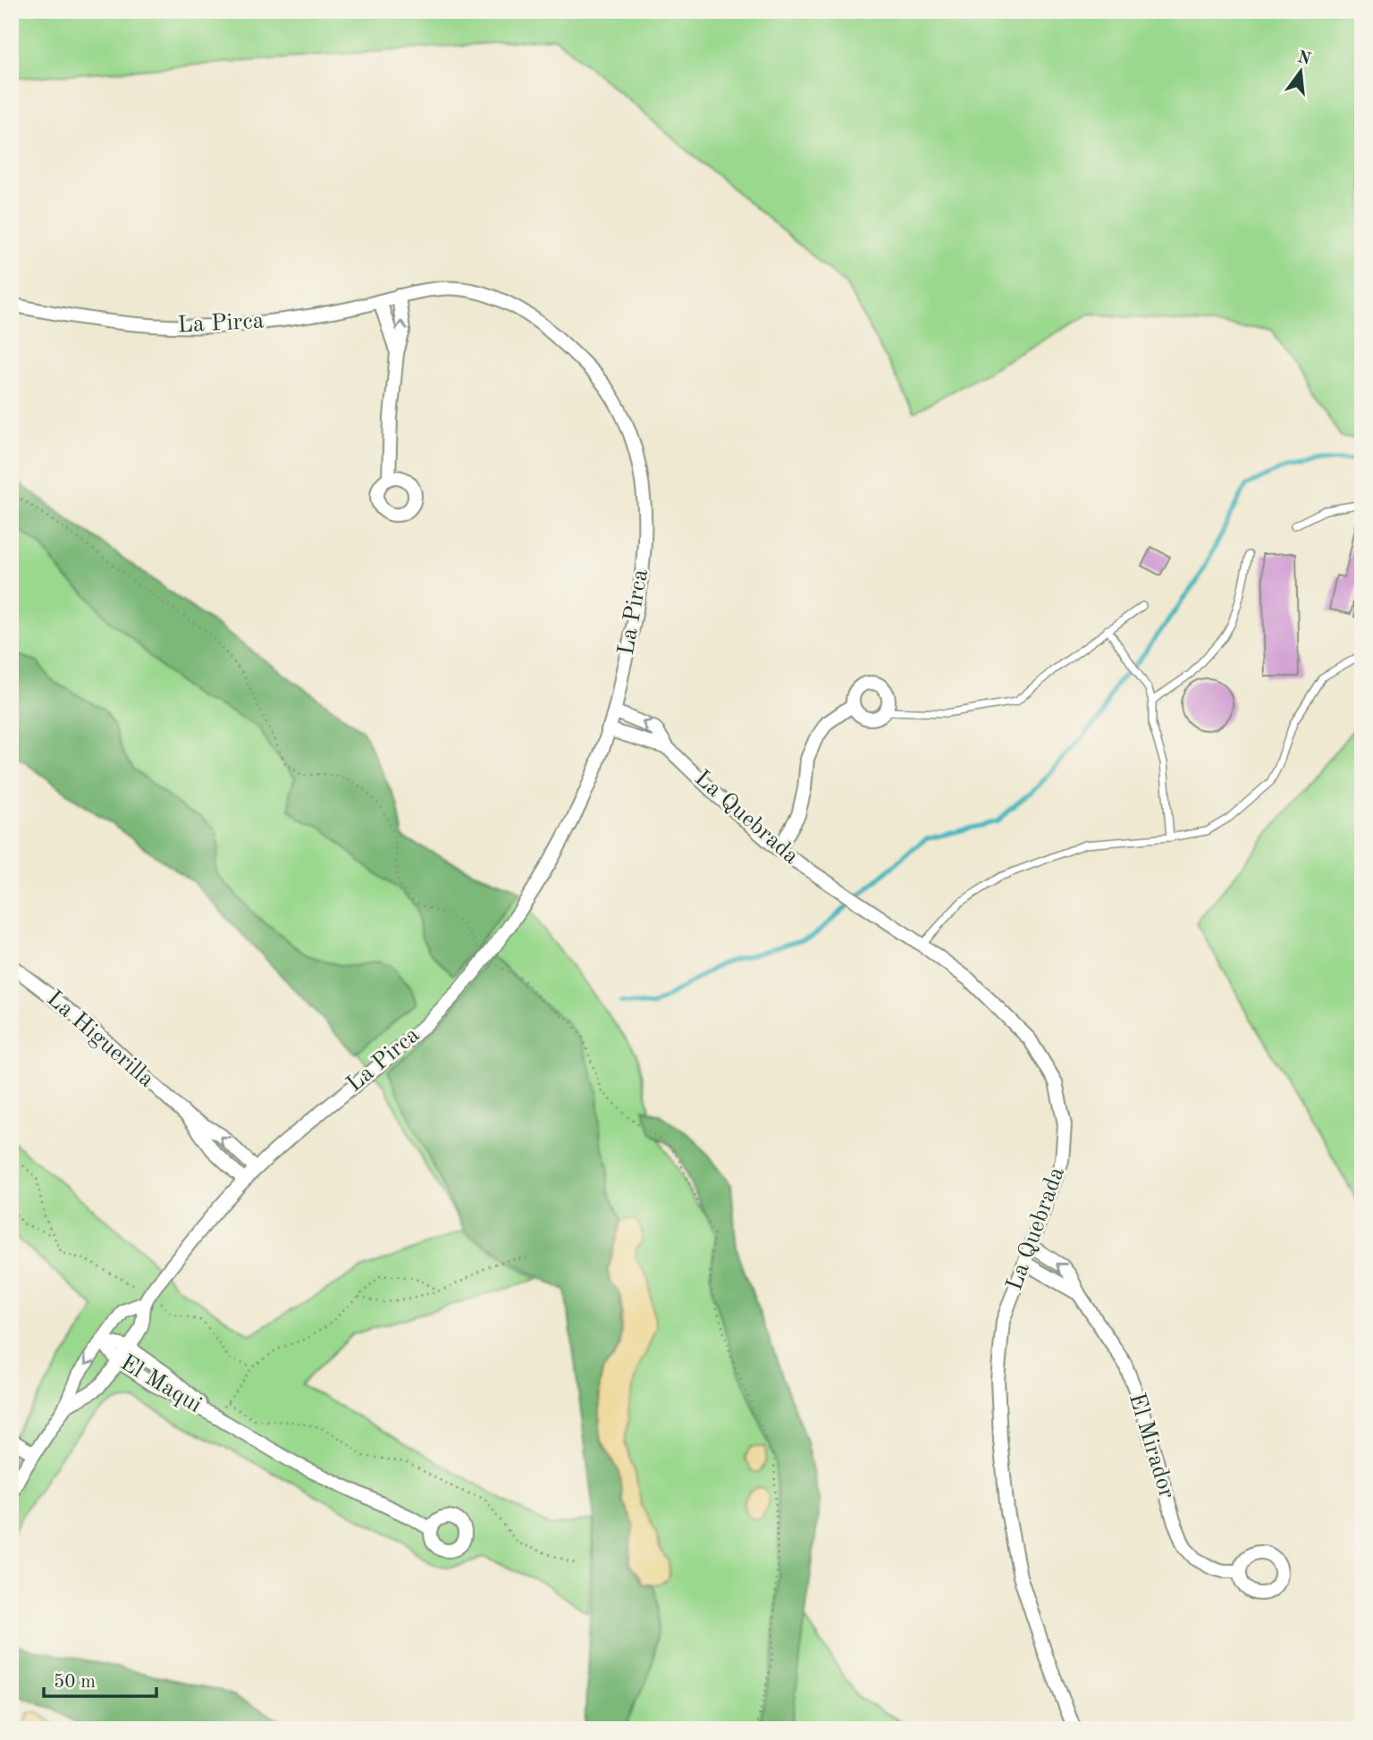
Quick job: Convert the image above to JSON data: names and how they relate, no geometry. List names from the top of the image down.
{
  "streets": {
    "street": [
      "La Pirca",
      "La Quebrada",
      "La Higuerilla",
      "El Maqui",
      "El Mirador"
    ]
  },
  "crossings": [
    ["La Pirca", "La Quebrada"],
    ["La Pirca", "La Higuerilla"],
    ["La Pirca", "El Maqui"],
    ["La Quebrada", "El Mirador"]
  ],
  "scale_bar": "50 m",
  "north": "top"
}
